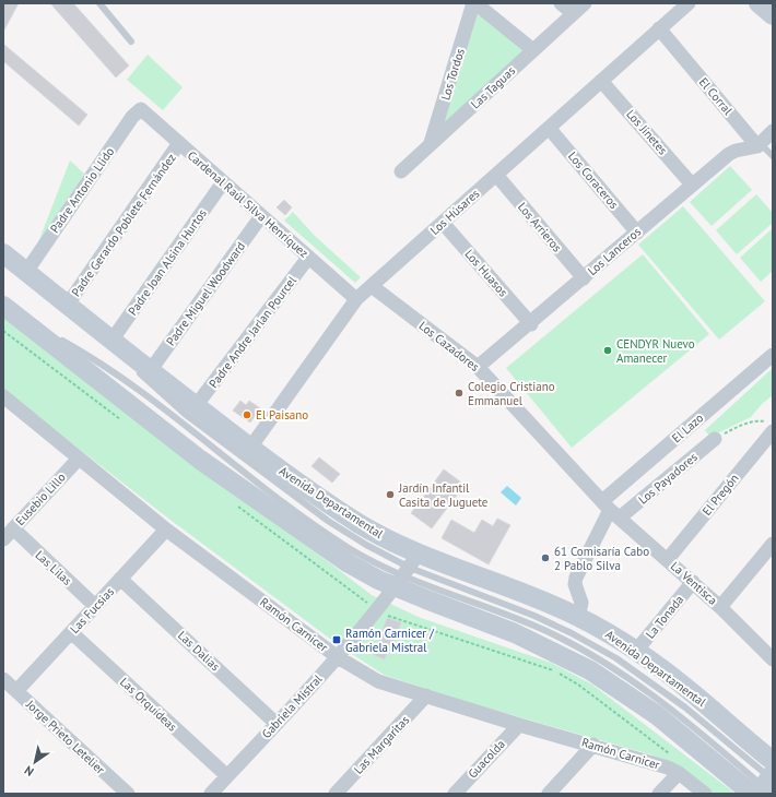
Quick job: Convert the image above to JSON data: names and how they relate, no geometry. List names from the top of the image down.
{
  "streets": {
    "main road": ["Avenida Departamental"],
    "street": [
      "Los Tordos",
      "Las Taguas",
      "El Corral",
      "Los Jinetes",
      "Los Coraceros",
      "Padre Antonio Llido",
      "Cardenal Raúl Silva Henríquez",
      "Los Húsares",
      "Padre Gerardo Poblete Fernández",
      "Los Arrieros",
      "Los Lanceros",
      "Padre Joan Alsina Hurtos",
      "Los Huasos",
      "Padre Miguel Woodward",
      "Padre Andre Jarlan Pourcel",
      "Los Cazadores",
      "El Lazo",
      "Los Payadores",
      "El Pregón",
      "Eusebio Lillo",
      "Las Lilas",
      "La Ventisca",
      "Las Fucsias",
      "La Tonada",
      "Ramón Carnicer",
      "Las Dalias",
      "Las Orquídeas",
      "Gabriela Mistral",
      "Jorge Prieto Letelier",
      "Las Margaritas",
      "Guacolda"
    ]
  },
  "crossings": [
    ["Los Tordos", "Las Taguas"],
    ["El Corral", "Los Húsares"],
    ["El Corral", "Los Lanceros"],
    ["Los Jinetes", "Los Húsares"],
    ["Los Jinetes", "Los Lanceros"],
    ["Los Coraceros", "Los Húsares"],
    ["Los Coraceros", "Los Lanceros"],
    ["Padre Antonio Llido", "Cardenal Raúl Silva Henríquez"],
    ["Padre Antonio Llido", "Avenida Departamental"],
    ["Cardenal Raúl Silva Henríquez", "Los Húsares"],
    ["Cardenal Raúl Silva Henríquez", "Padre Gerardo Poblete Fernández"],
    ["Cardenal Raúl Silva Henríquez", "Padre Joan Alsina Hurtos"],
    ["Cardenal Raúl Silva Henríquez", "Padre Miguel Woodward"],
    ["Cardenal Raúl Silva Henríquez", "Padre Andre Jarlan Pourcel"],
    ["Los Húsares", "Los Arrieros"],
    ["Los Húsares", "Los Huasos"],
    ["Los Húsares", "Los Cazadores"],
    ["Los Húsares", "Avenida Departamental"],
    ["Padre Gerardo Poblete Fernández", "Avenida Departamental"],
    ["Los Arrieros", "Los Lanceros"],
    ["Los Lanceros", "Los Huasos"],
    ["Los Lanceros", "Los Cazadores"],
    ["Padre Joan Alsina Hurtos", "Avenida Departamental"],
    ["Padre Miguel Woodward", "Avenida Departamental"],
    ["Padre Andre Jarlan Pourcel", "Avenida Departamental"],
    ["Los Cazadores", "El Lazo"],
    ["Los Cazadores", "Los Payadores"],
    ["Los Cazadores", "La Ventisca"],
    ["El Lazo", "Los Payadores"],
    ["El Lazo", "Avenida Departamental"],
    ["El Lazo", "La Ventisca"],
    ["Los Payadores", "La Ventisca"],
    ["El Pregón", "La Ventisca"],
    ["Eusebio Lillo", "Las Lilas"],
    ["Eusebio Lillo", "Ramón Carnicer"],
    ["Avenida Departamental", "La Tonada"],
    ["Avenida Departamental", "Gabriela Mistral"],
    ["Las Lilas", "Las Fucsias"],
    ["La Ventisca", "La Tonada"],
    ["Las Fucsias", "Ramón Carnicer"],
    ["Las Fucsias", "Las Dalias"],
    ["Las Fucsias", "Las Orquídeas"],
    ["Las Fucsias", "Jorge Prieto Letelier"],
    ["Ramón Carnicer", "Gabriela Mistral"],
    ["Ramón Carnicer", "Las Margaritas"],
    ["Ramón Carnicer", "Guacolda"],
    ["Las Dalias", "Gabriela Mistral"],
    ["Las Orquídeas", "Gabriela Mistral"]
  ],
  "places": {
    "other": [
      "CENDYR Nuevo Amanecer",
      "Colegio Cristiano Emmanuel",
      "El Paisano",
      "Jardín Infantil Casita de Juguete",
      "61 Comisaría Cabo 2 Pablo Silva"
    ],
    "transit": ["Ramón Carnicer / Gabriela Mistral"]
  },
  "north": "bottom left"
}
